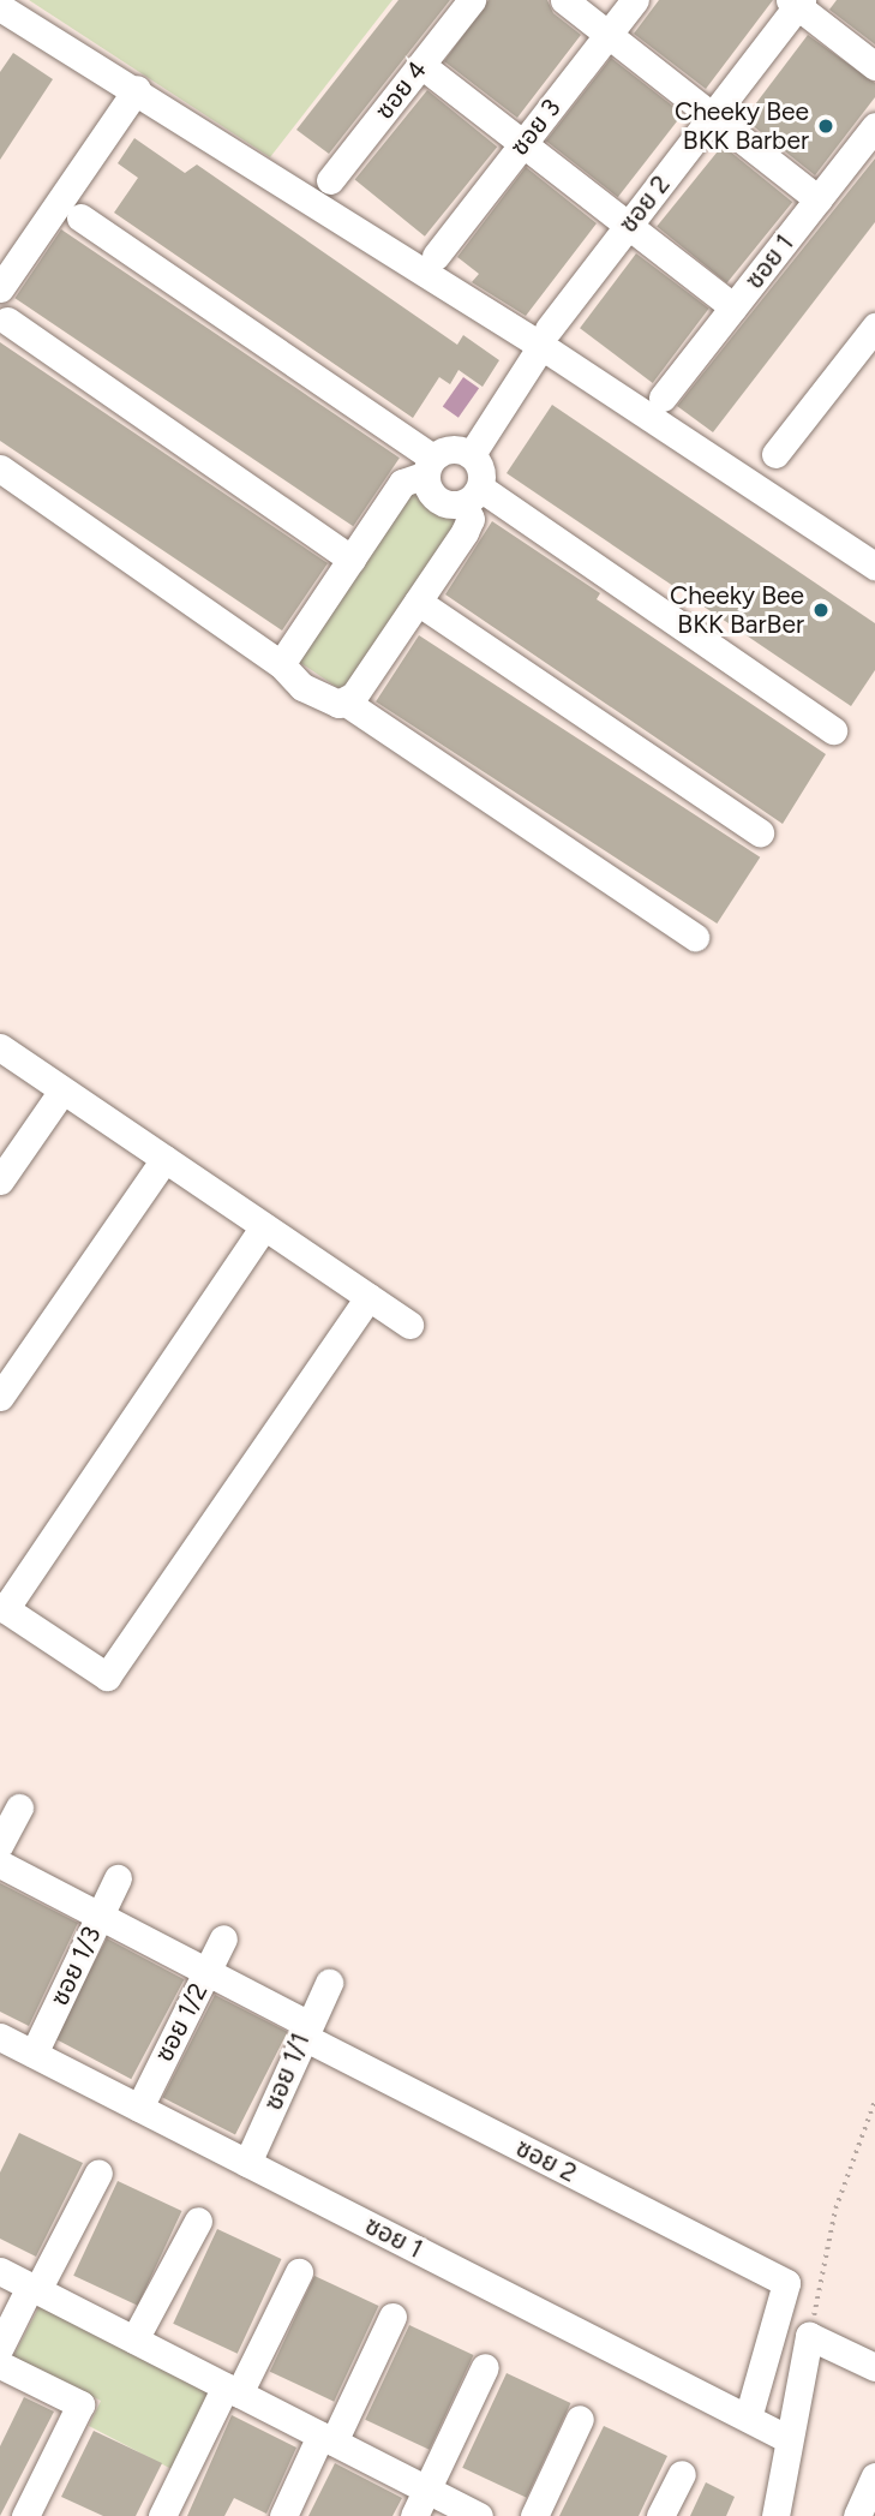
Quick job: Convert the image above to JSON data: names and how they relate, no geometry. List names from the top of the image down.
{
  "streets": {
    "street": [
      "ซอย 4",
      "ซอย 3",
      "ซอย 2",
      "ซอย 1",
      "ซอย 1/3",
      "ซอย 1/2",
      "ซอย 1/1"
    ]
  },
  "crossings": [
    ["ซอย 2", "ซอย 1"],
    ["ซอย 2", "ซอย 1/3"],
    ["ซอย 2", "ซอย 1/2"],
    ["ซอย 2", "ซอย 1/1"],
    ["ซอย 1", "ซอย 1/3"],
    ["ซอย 1", "ซอย 1/2"],
    ["ซอย 1", "ซอย 1/1"]
  ],
  "places": ["Cheeky Bee BKK Barber", "Cheeky Bee BKK BarBer"]
}
